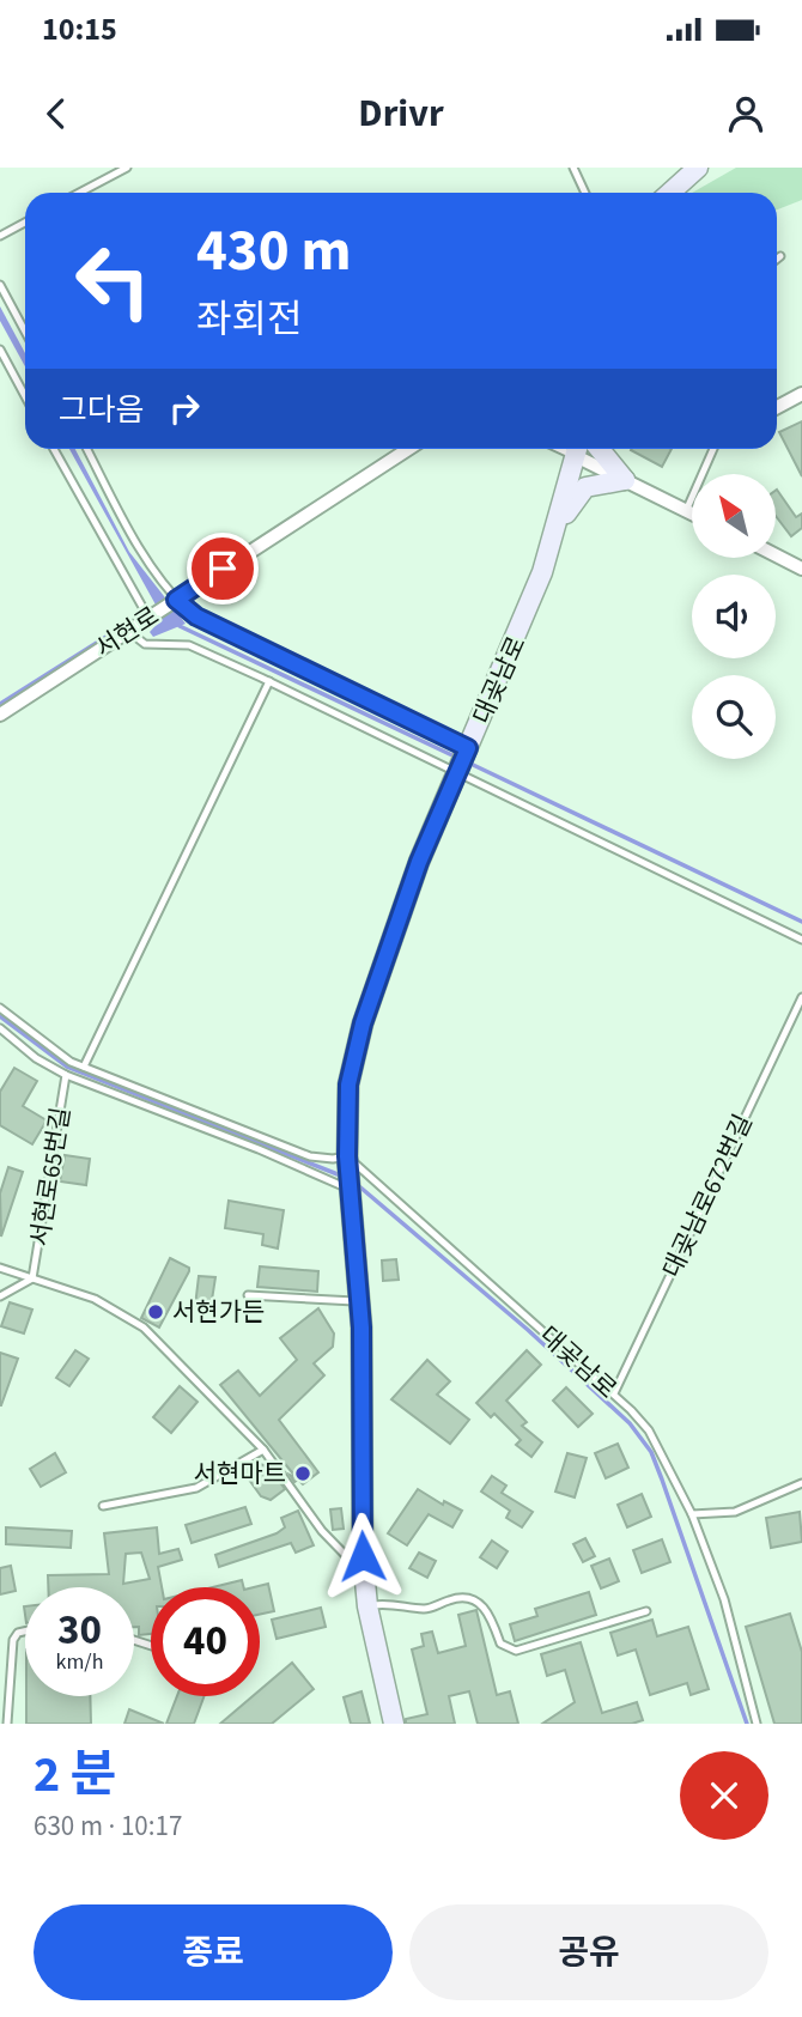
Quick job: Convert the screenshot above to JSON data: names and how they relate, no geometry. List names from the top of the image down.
{
  "streets": {
    "street": ["서현로", "대곶남로"],
    "lane": ["서현로65번길", "대곶남로672번길"]
  },
  "crossings": [
    ["대곶남로", "서현로65번길"],
    ["대곶남로", "대곶남로672번길"]
  ],
  "places": ["서현가든", "서현마트"],
  "north": "top left",
  "page": {
    "status": "10:15",
    "header": "Drivr",
    "turn": ["430 m", "좌회전"],
    "then": "그다음",
    "speed": "30 km/h",
    "limit": "40",
    "heading": ["2 분", "630 m · 10:17"],
    "buttons": ["종료", "공유"]
  }
}
